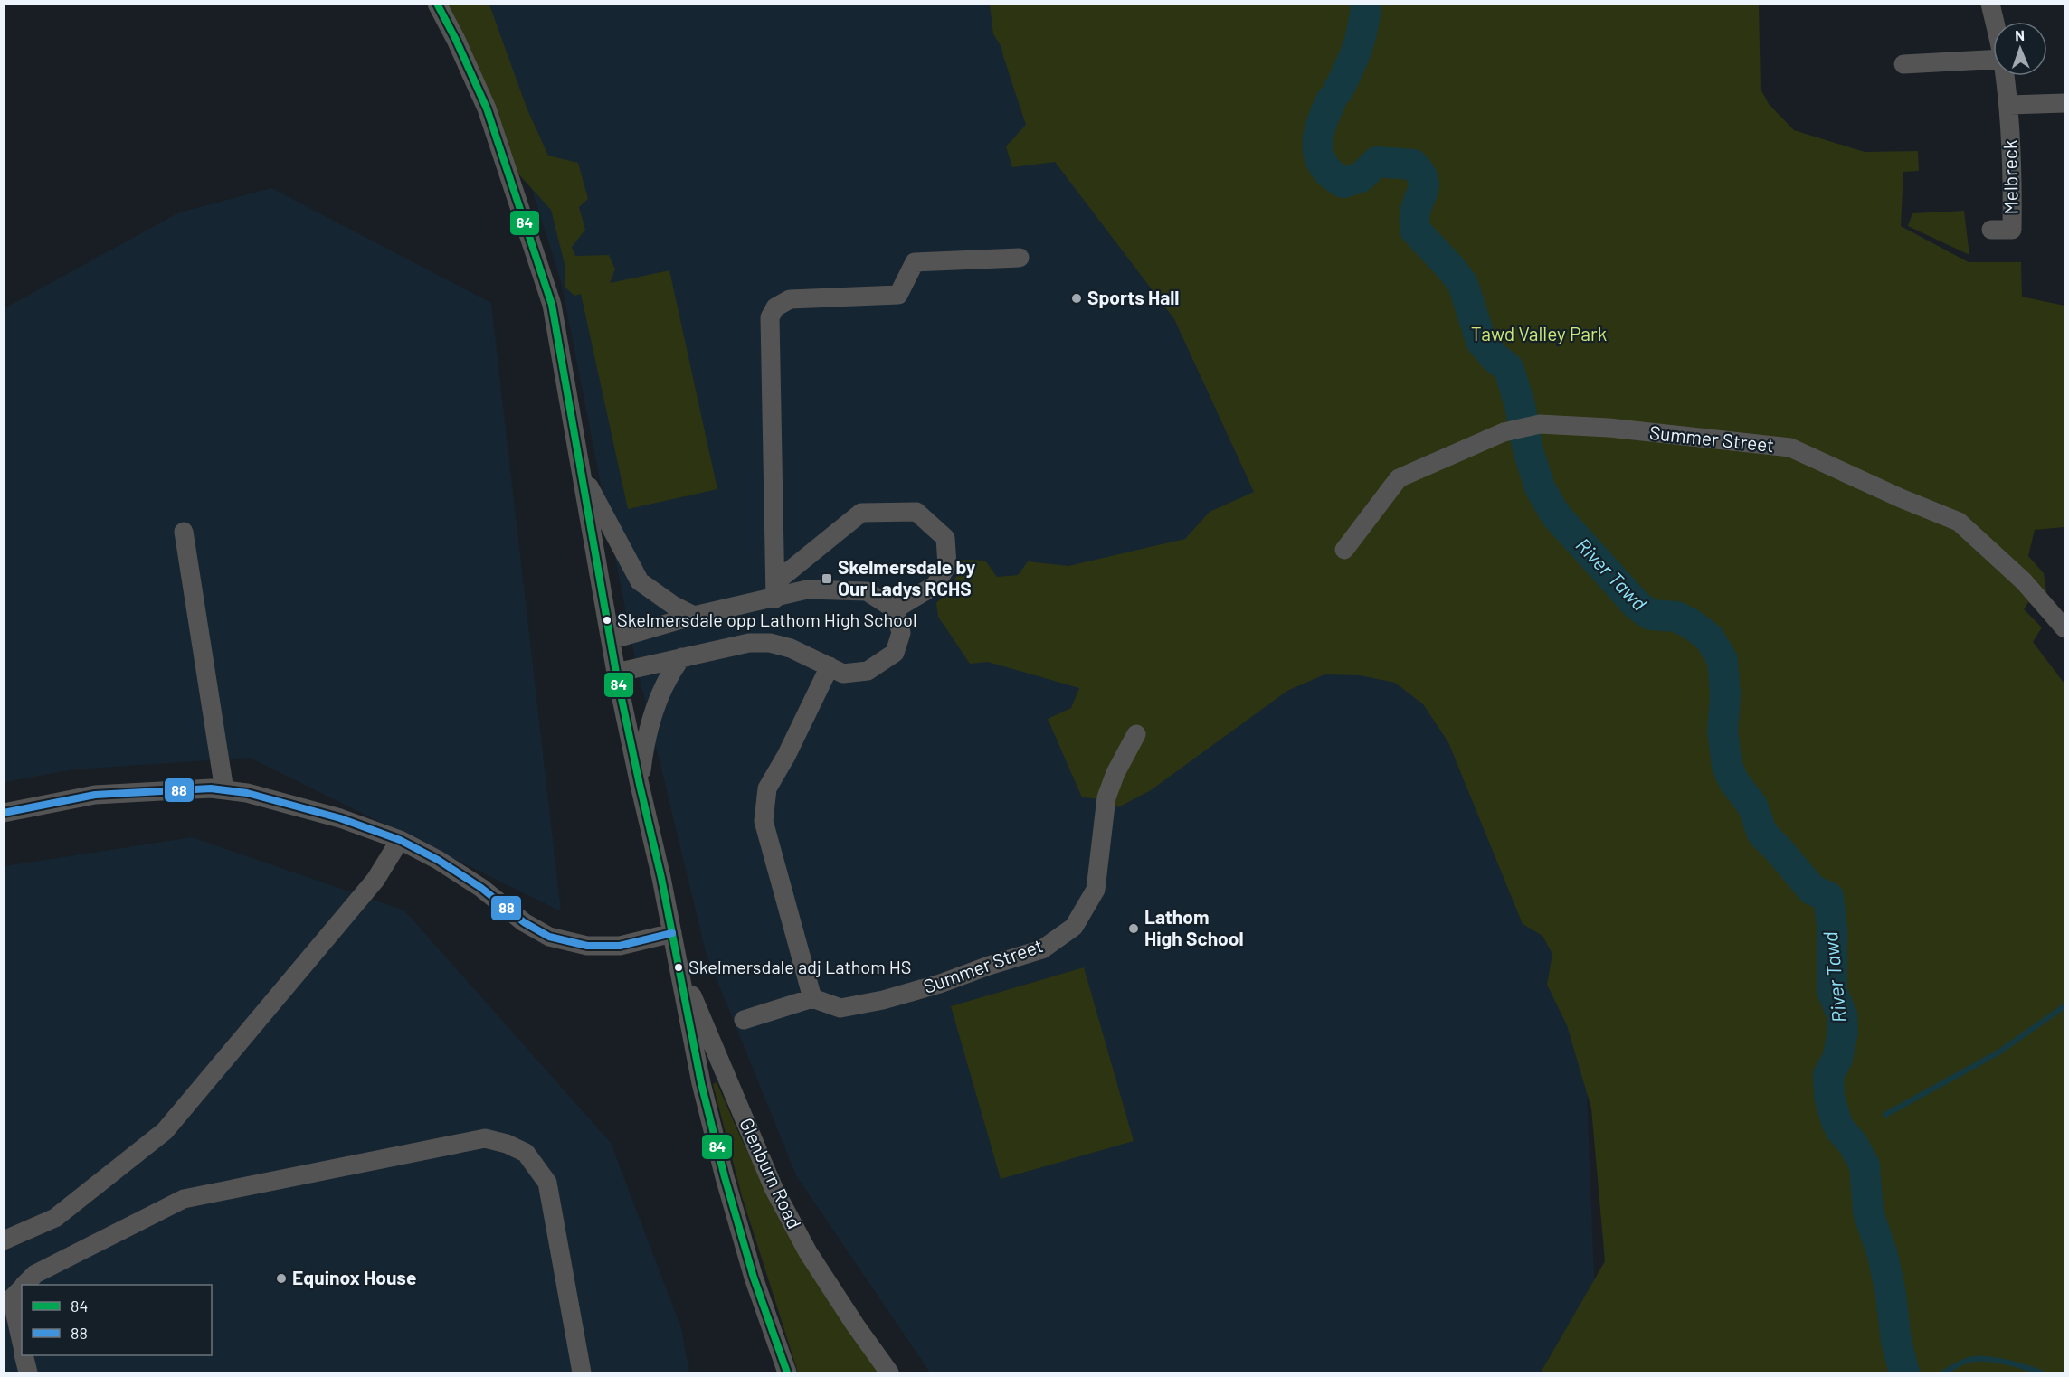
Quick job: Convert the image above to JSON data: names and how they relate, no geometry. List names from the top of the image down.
{
  "streets": {
    "street": ["Melbreck", "Summer Street", "Glenburn Road"]
  },
  "water": ["River Tawd"],
  "parks": ["Tawd Valley Park"],
  "places": {
    "other": [
      "Sports Hall",
      "Skelmersdale opp Lathom High School",
      "Lathom High School",
      "Skelmersdale adj Lathom HS",
      "Equinox House"
    ],
    "transit": ["Skelmersdale by Our Ladys RCHS"]
  },
  "lines": ["transit line 84", "transit line 88"],
  "legend": ["84", "88"],
  "north": "top"
}
